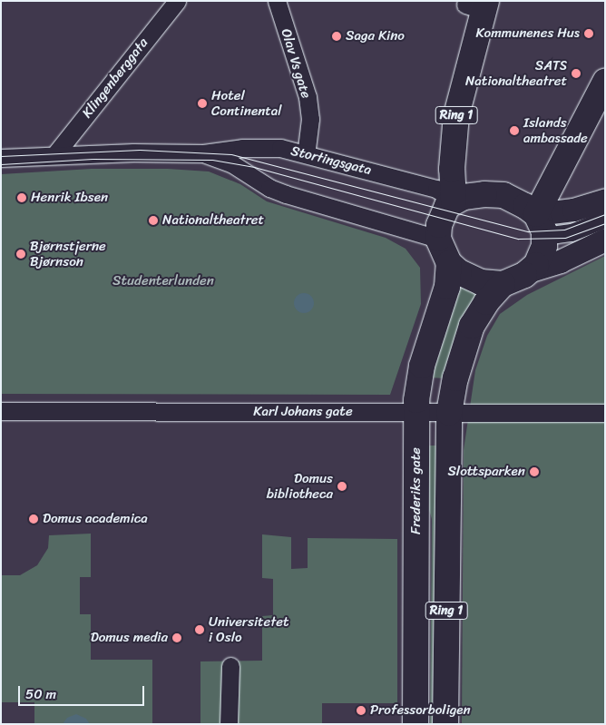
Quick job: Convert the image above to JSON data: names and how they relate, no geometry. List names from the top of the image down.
{
  "streets": {
    "highway": ["Ring 1", "Frederiks gate"],
    "street": [
      "Olav Vs gate",
      "Klingenberggata",
      "Stortingsgata",
      "Karl Johans gate"
    ]
  },
  "crossings": [
    ["Olav Vs gate", "Stortingsgata"],
    ["Klingenberggata", "Stortingsgata"],
    ["Ring 1", "Stortingsgata"],
    ["Ring 1", "Karl Johans gate"],
    ["Ring 1", "Frederiks gate"],
    ["Stortingsgata", "Frederiks gate"],
    ["Karl Johans gate", "Frederiks gate"]
  ],
  "parks": ["Studenterlunden"],
  "places": [
    "Kommunenes Hus",
    "Saga Kino",
    "SATS Nationaltheatret",
    "Hotel Continental",
    "Islands ambassade",
    "Henrik Ibsen",
    "Nationaltheatret",
    "Bjørnstjerne Bjørnson",
    "Slottsparken",
    "Domus bibliotheca",
    "Domus academica",
    "Universitetet i Oslo",
    "Domus media",
    "Professorboligen"
  ],
  "scale_bar": "50 m"
}
